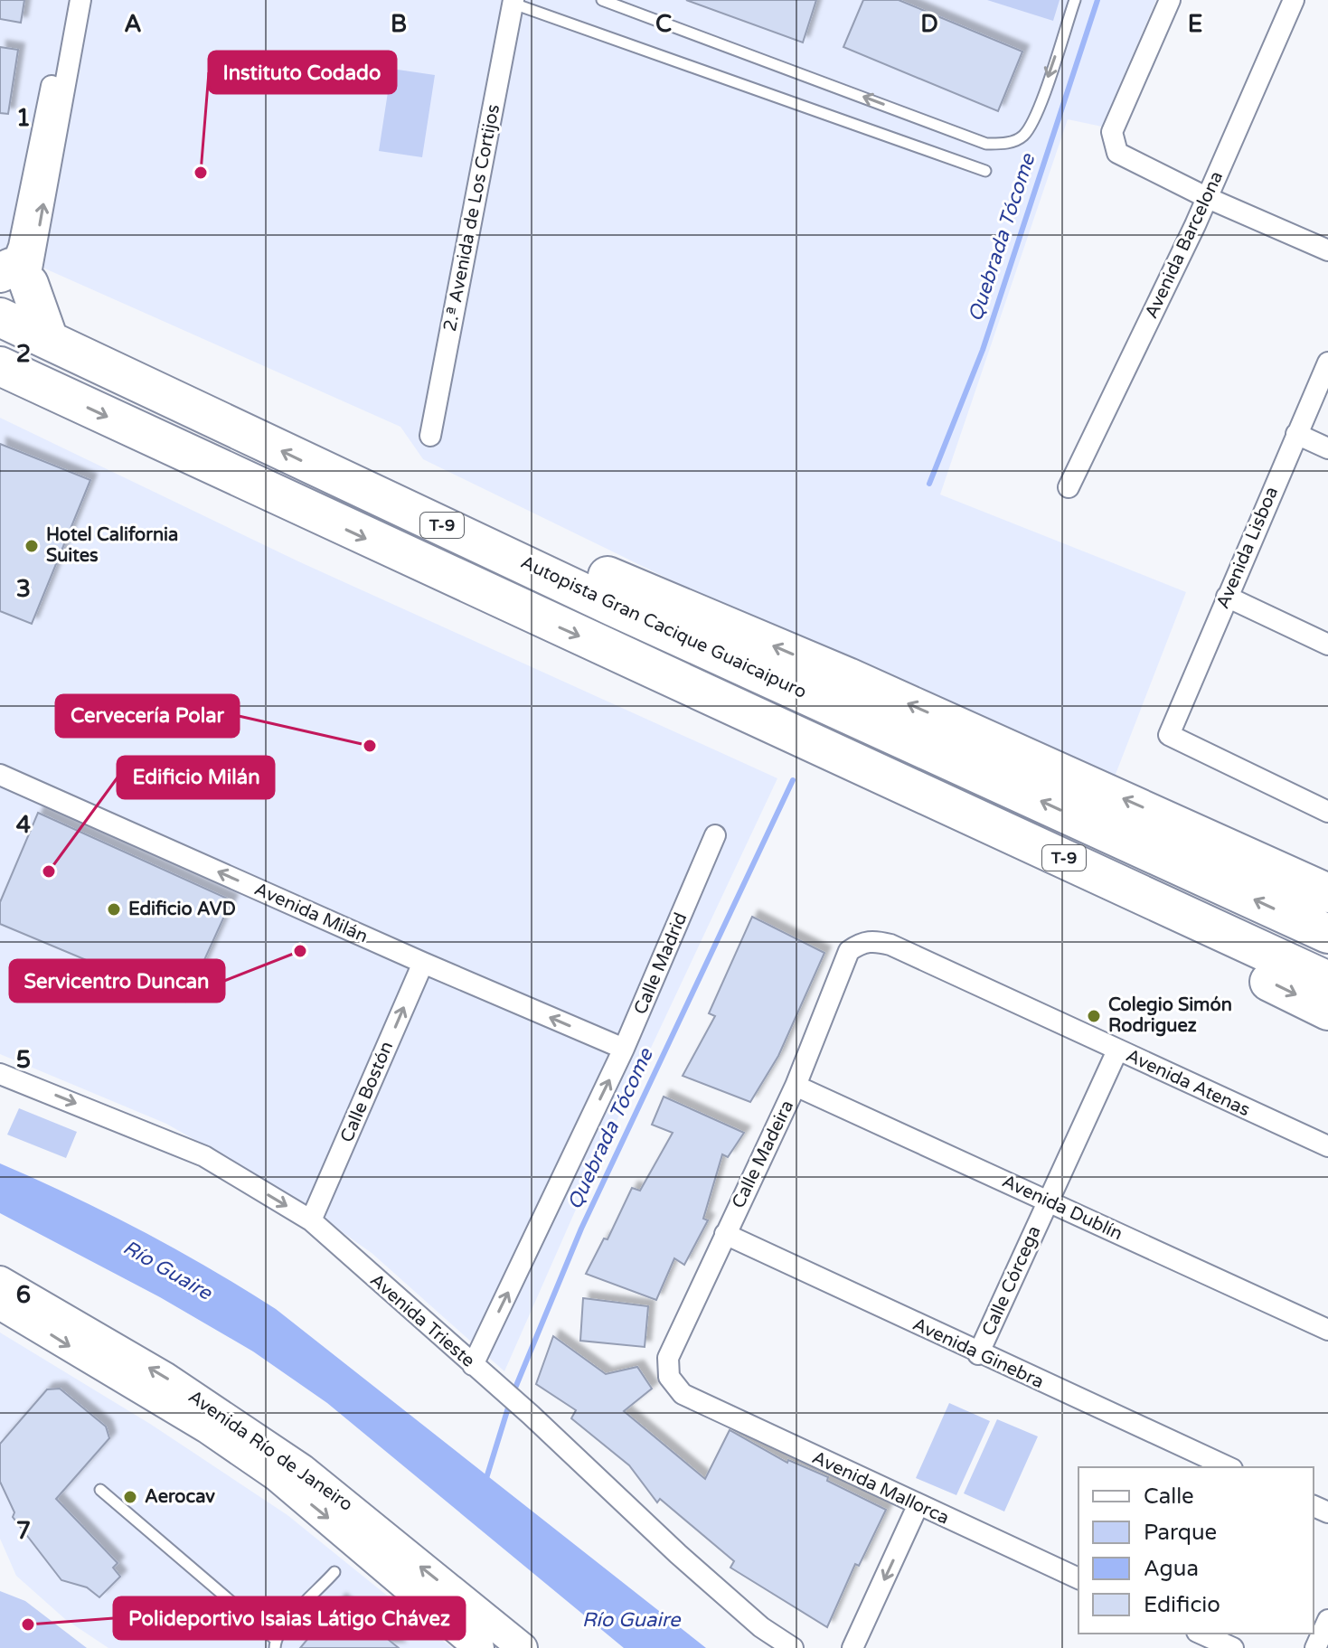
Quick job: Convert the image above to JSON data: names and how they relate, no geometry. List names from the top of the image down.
{
  "streets": {
    "highway": ["T-9", "Autopista Gran Cacique Guaicaipuro"],
    "street": [
      "2.ª Avenida de Los Cortijos",
      "Avenida Barcelona",
      "Avenida Lisboa",
      "Avenida Milán",
      "Calle Madrid",
      "Avenida Atenas",
      "Calle Bostón",
      "Calle Madeira",
      "Avenida Dublín",
      "Calle Córcega",
      "Avenida Trieste",
      "Avenida Ginebra",
      "Avenida Río de Janeiro",
      "Avenida Mallorca"
    ]
  },
  "crossings": [
    ["Avenida Milán", "Calle Madrid"],
    ["Avenida Milán", "Calle Bostón"],
    ["Calle Madrid", "Avenida Trieste"],
    ["Avenida Atenas", "Calle Madeira"],
    ["Avenida Atenas", "Calle Córcega"],
    ["Calle Bostón", "Avenida Trieste"],
    ["Calle Madeira", "Avenida Dublín"],
    ["Calle Madeira", "Avenida Ginebra"],
    ["Calle Madeira", "Avenida Mallorca"],
    ["Avenida Dublín", "Calle Córcega"],
    ["Calle Córcega", "Avenida Ginebra"]
  ],
  "one_way": ["Avenida Milán", "Calle Madrid", "Calle Bostón"],
  "water": ["Quebrada Tócome", "Río Guaire"],
  "places": [
    "Instituto Codado",
    "Hotel California Suites",
    "Cervecería Polar",
    "Edificio Milán",
    "Edificio AVD",
    "Servicentro Duncan",
    "Colegio Simón Rodriguez",
    "Aerocav",
    "Polideportivo Isaias Látigo Chávez"
  ],
  "legend": [
    "Calle",
    "Parque",
    "Agua",
    "Edificio"
  ],
  "grid": {
    "columns": [
      "A",
      "B",
      "C",
      "D",
      "E"
    ],
    "rows": [
      "1",
      "2",
      "3",
      "4",
      "5",
      "6",
      "7"
    ]
  }
}
